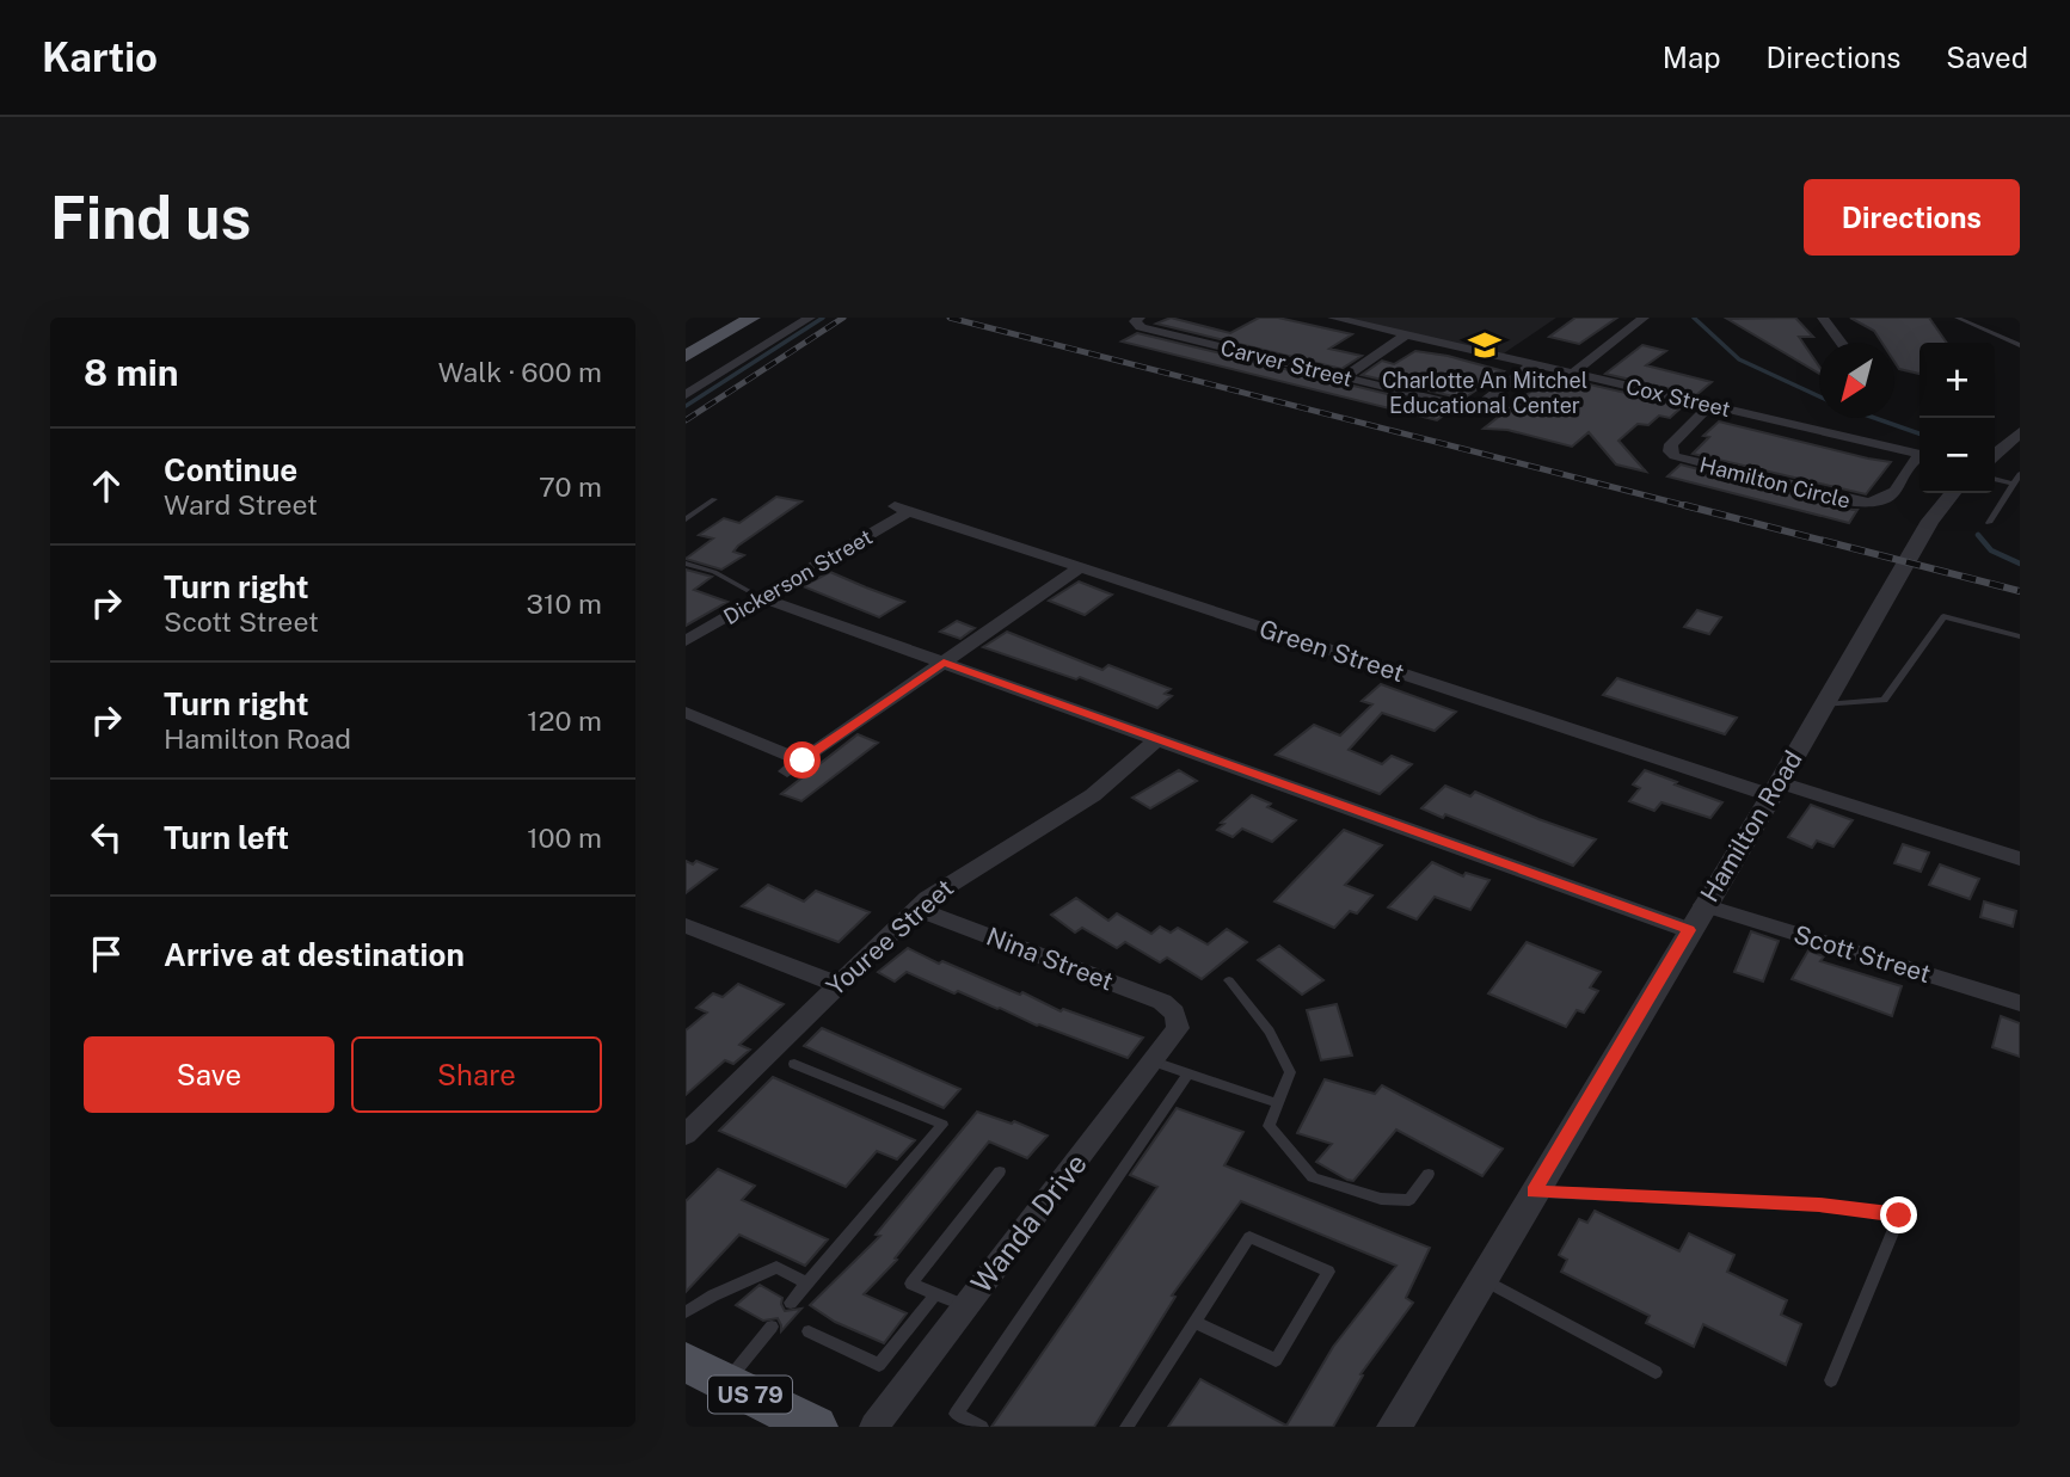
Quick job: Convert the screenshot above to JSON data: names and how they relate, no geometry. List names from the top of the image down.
{
  "streets": {
    "main road": ["US 79"],
    "street": [
      "Carver Street",
      "Cox Street",
      "Hamilton Circle",
      "Dickerson Street",
      "Green Street",
      "Hamilton Road",
      "Youree Street",
      "Scott Street",
      "Nina Street",
      "Wanda Drive"
    ]
  },
  "crossings": [
    ["Carver Street", "Cox Street"],
    ["Cox Street", "Hamilton Circle"],
    ["Dickerson Street", "Green Street"],
    ["Green Street", "Hamilton Road"],
    ["Hamilton Road", "Scott Street"],
    ["Youree Street", "Nina Street"],
    ["Nina Street", "Wanda Drive"]
  ],
  "places": {
    "school or university": ["Charlotte An Mitchel Educational Center"]
  },
  "north": "bottom left",
  "page": {
    "header": "Kartio",
    "nav": ["Map", "Directions", "Saved"],
    "buttons": [
      "Directions",
      ["Save", "Share"]
    ],
    "title": "Find us",
    "heading": ["8 min", "Walk · 600 m"],
    "map_buttons": ["+", "−"],
    "list": [
      ["Continue", "Ward Street", "70 m"],
      ["Turn right", "Scott Street", "310 m"],
      ["Turn right", "Hamilton Road", "120 m"],
      ["Turn left", "100 m"],
      "Arrive at destination"
    ]
  }
}
